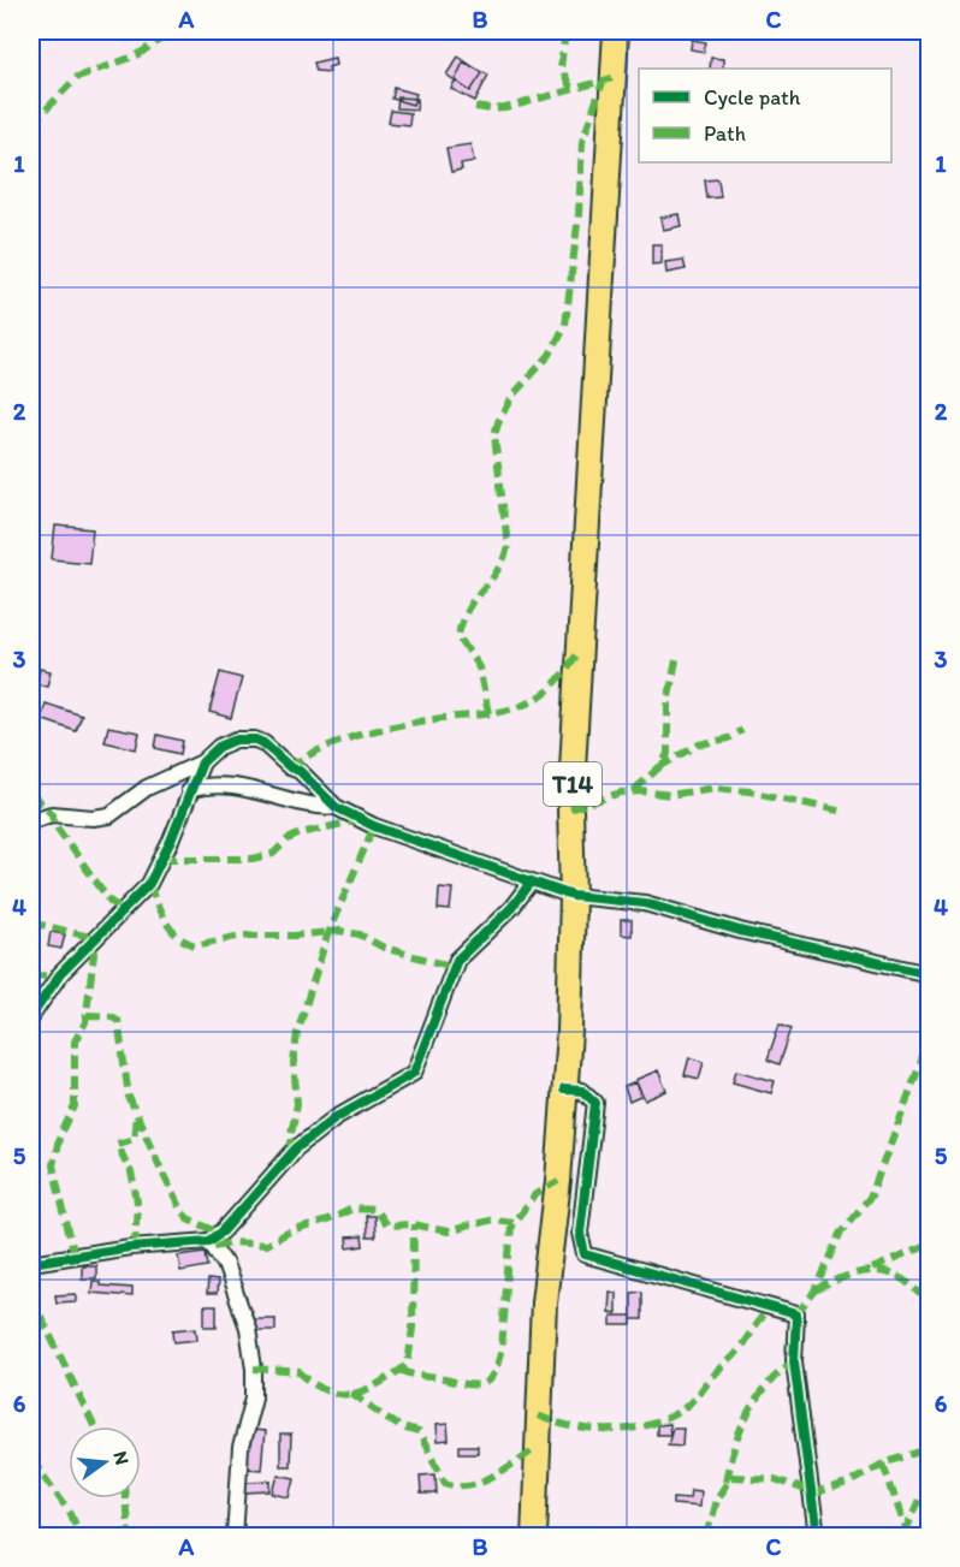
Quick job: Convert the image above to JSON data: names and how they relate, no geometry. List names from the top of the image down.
{
  "streets": {
    "highway": ["T14"]
  },
  "legend": ["Cycle path", "Path"],
  "north": "right",
  "grid": {
    "columns": ["A", "B", "C"],
    "rows": [
      "1",
      "2",
      "3",
      "4",
      "5",
      "6"
    ]
  }
}
